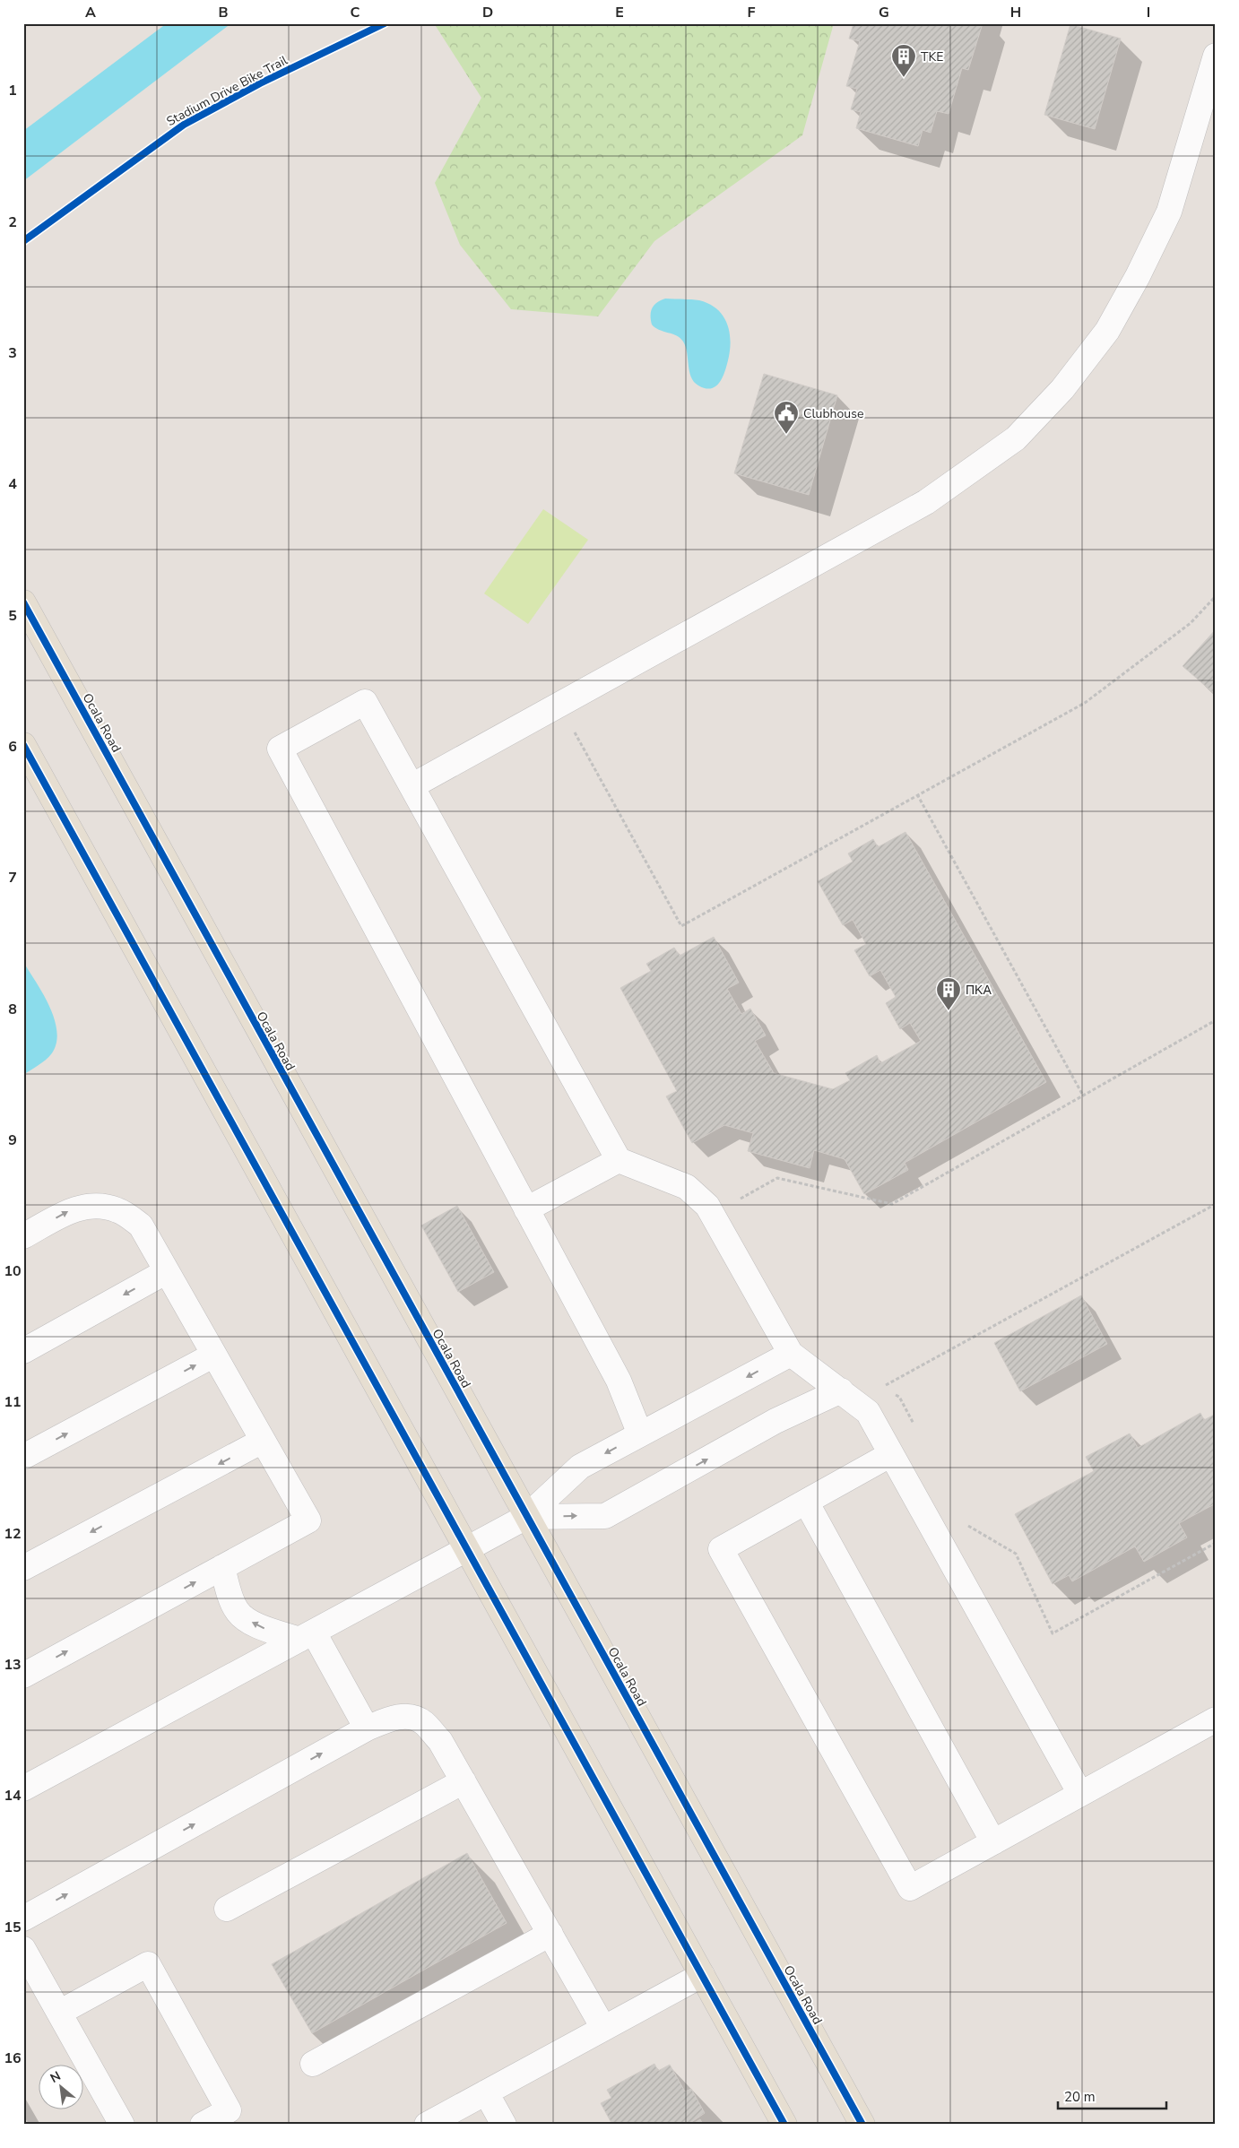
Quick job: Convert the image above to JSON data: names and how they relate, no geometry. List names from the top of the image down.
{
  "streets": {
    "main road": ["Ocala Road"],
    "cycle path": ["Stadium Drive Bike Trail"]
  },
  "places": {
    "building": ["TKE", "ΠΚΑ"],
    "public building": ["Clubhouse"]
  },
  "scale_bar": "20 m",
  "north": "top left",
  "grid": {
    "columns": [
      "A",
      "B",
      "C",
      "D",
      "E",
      "F",
      "G",
      "H",
      "I"
    ],
    "rows": [
      "1",
      "2",
      "3",
      "4",
      "5",
      "6",
      "7",
      "8",
      "9",
      "10",
      "11",
      "12",
      "13",
      "14",
      "15",
      "16"
    ]
  }
}
